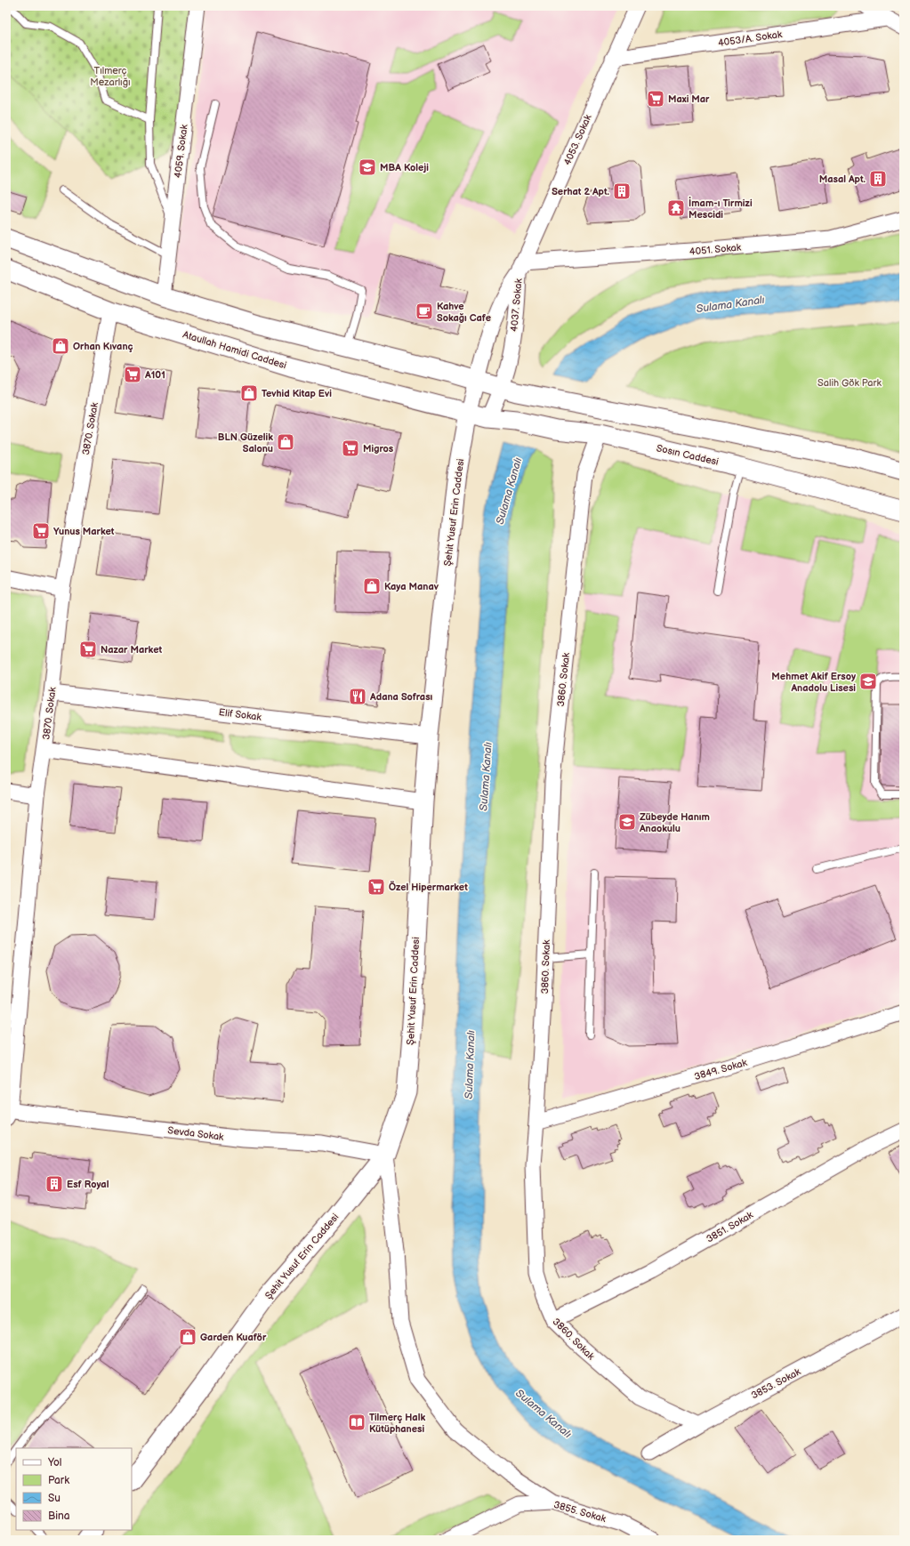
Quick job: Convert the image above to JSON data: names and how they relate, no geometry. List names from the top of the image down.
{
  "streets": {
    "street": [
      "4053/A. Sokak",
      "4053. Sokak",
      "4059. Sokak",
      "4051. Sokak",
      "4037. Sokak",
      "Ataullah Hamidi Caddesi",
      "3870. Sokak",
      "Sosın Caddesi",
      "Şehit Yusuf Erin Caddesi",
      "3860. Sokak",
      "Elif Sokak",
      "3849. Sokak",
      "Sevda Sokak",
      "3851. Sokak",
      "3853. Sokak",
      "3855. Sokak"
    ]
  },
  "crossings": [
    ["4053/A. Sokak", "4053. Sokak"],
    ["4053. Sokak", "4051. Sokak"],
    ["4053. Sokak", "4037. Sokak"],
    ["4051. Sokak", "4037. Sokak"],
    ["4037. Sokak", "Ataullah Hamidi Caddesi"],
    ["4037. Sokak", "Sosın Caddesi"],
    ["4037. Sokak", "Şehit Yusuf Erin Caddesi"],
    ["Ataullah Hamidi Caddesi", "3870. Sokak"],
    ["Ataullah Hamidi Caddesi", "Sosın Caddesi"],
    ["Ataullah Hamidi Caddesi", "Şehit Yusuf Erin Caddesi"],
    ["3870. Sokak", "Elif Sokak"],
    ["3870. Sokak", "Sevda Sokak"],
    ["Sosın Caddesi", "Şehit Yusuf Erin Caddesi"],
    ["Sosın Caddesi", "3860. Sokak"],
    ["Şehit Yusuf Erin Caddesi", "Elif Sokak"],
    ["Şehit Yusuf Erin Caddesi", "Sevda Sokak"],
    ["3860. Sokak", "3849. Sokak"],
    ["3860. Sokak", "3851. Sokak"],
    ["3860. Sokak", "3853. Sokak"]
  ],
  "water": ["Sulama Kanalı"],
  "parks": ["Tılmerç Mezarlığı", "Salih Gök Park"],
  "places": {
    "supermarket": [
      "Maxi Mar",
      "A101",
      "Migros",
      "Yunus Market",
      "Nazar Market",
      "Özel Hipermarket"
    ],
    "school or university": ["MBA Koleji", "Mehmet Akif Ersoy Anadolu Lisesi", "Zübeyde Hanım Anaokulu"],
    "building": ["Masal Apt.", "Serhat 2 Apt.", "Esf Royal"],
    "temple": ["İmam-ı Tirmizi Mescidi"],
    "cafe": ["Kahve Sokağı Cafe"],
    "shop": [
      "Orhan Kıvanç",
      "Tevhid Kitap Evi",
      "BLN Güzelik Salonu",
      "Kaya Manav",
      "Garden Kuaför"
    ],
    "restaurant": ["Adana Sofrası"],
    "library": ["Tilmerç Halk Kütüphanesi"]
  },
  "legend": [
    "Yol",
    "Park",
    "Su",
    "Bina"
  ]
}
